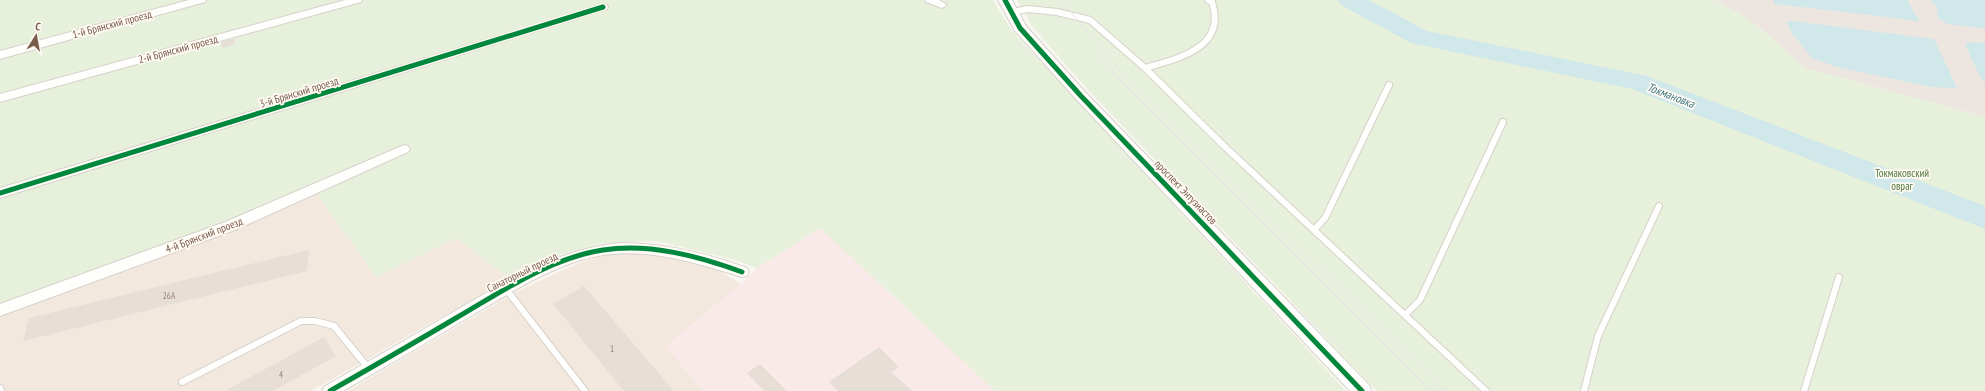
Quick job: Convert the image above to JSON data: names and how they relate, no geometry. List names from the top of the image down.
{
  "streets": {
    "street": [
      "1-й Брянский проезд",
      "2-й Брянский проезд",
      "3-й Брянский проезд",
      "проспект Энтузиастов",
      "4-й Брянский проезд",
      "Санаторный проезд"
    ]
  },
  "water": ["Токмановка"],
  "parks": ["Токмаковский овраг"],
  "house_numbers": ["26А", "1", "4"],
  "north": "top"
}
